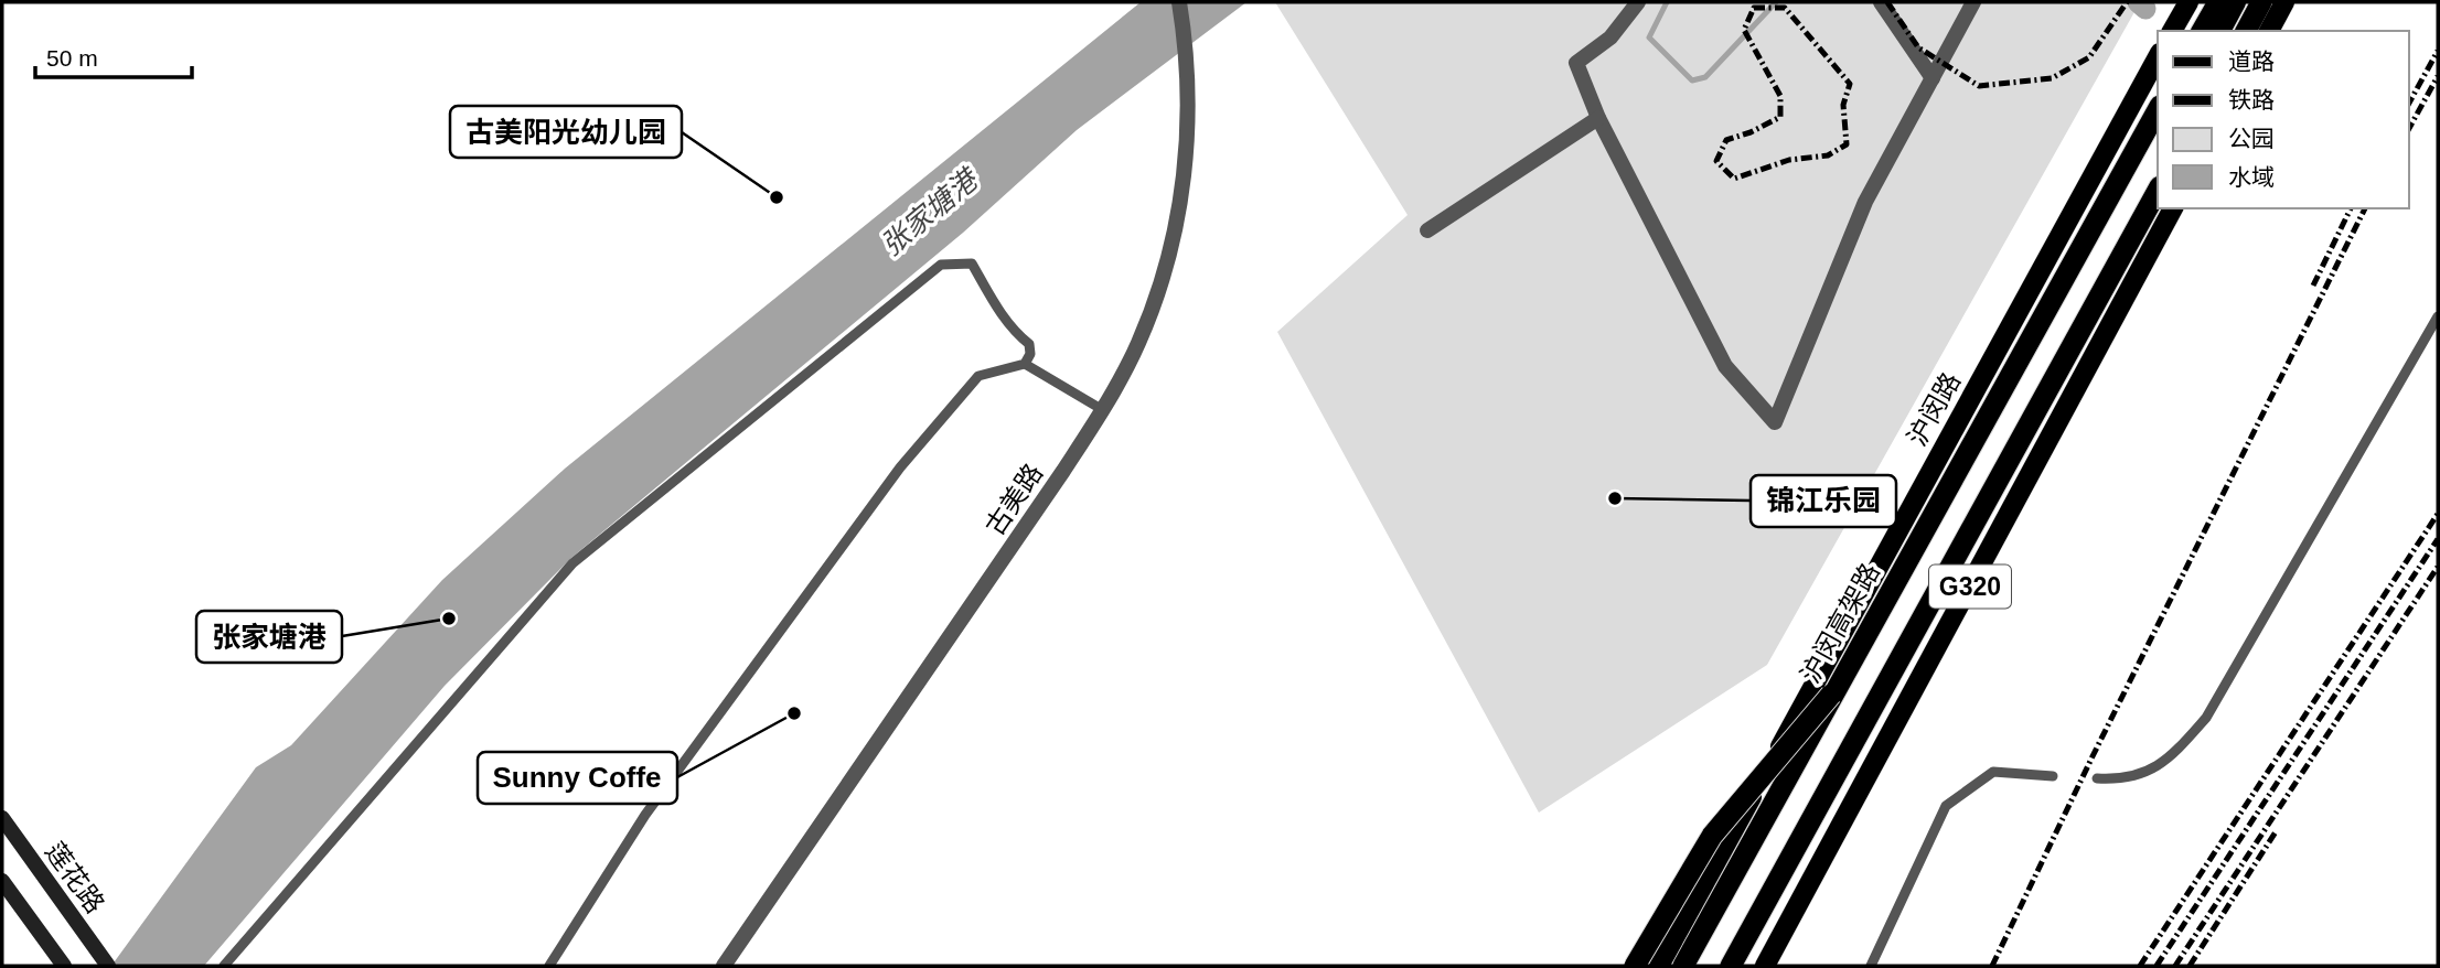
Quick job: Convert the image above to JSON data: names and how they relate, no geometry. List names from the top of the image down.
{
  "streets": {
    "highway": ["沪闵高架路"],
    "main road": ["沪闵路", "G320", "莲花路"],
    "street": ["古美路"]
  },
  "water": ["张家塘港"],
  "places": [
    "古美阳光幼儿园",
    "锦江乐园",
    "张家塘港",
    "Sunny Coffe"
  ],
  "legend": [
    "道路",
    "铁路",
    "公园",
    "水域"
  ],
  "scale_bar": "50 m"
}
